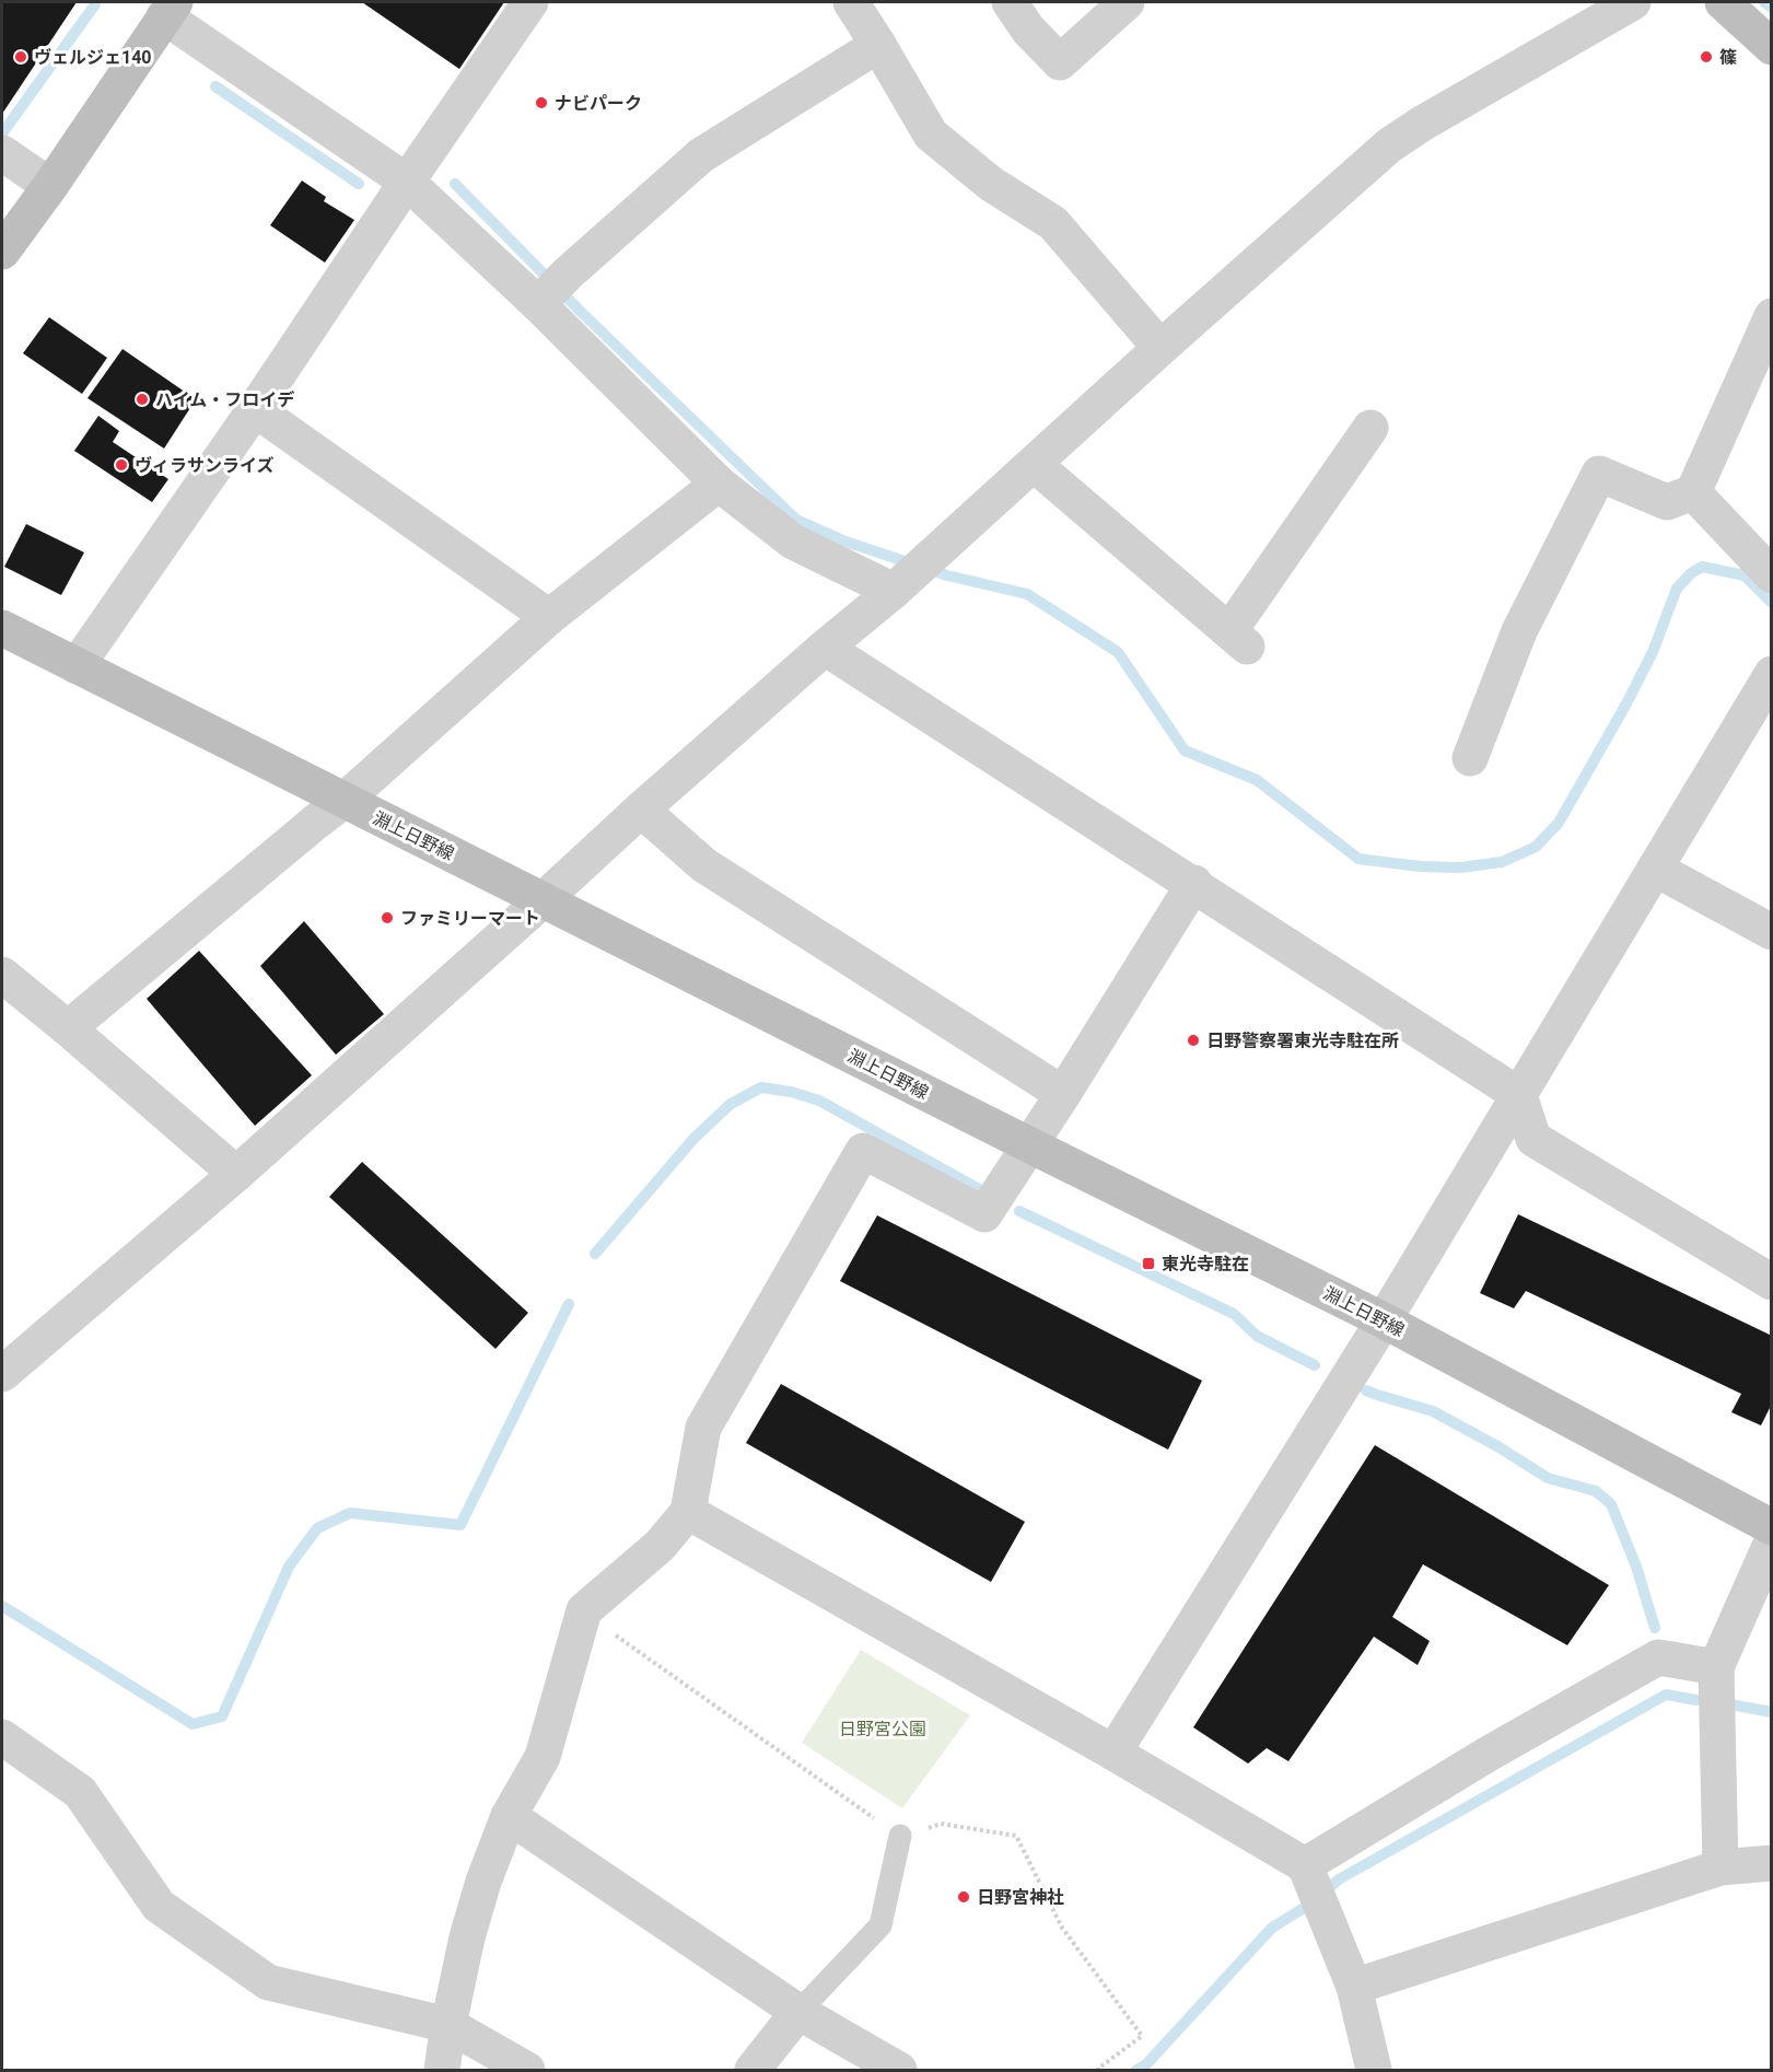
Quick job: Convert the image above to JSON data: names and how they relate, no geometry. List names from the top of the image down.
{
  "streets": {
    "main road": ["淵上日野線"]
  },
  "parks": ["日野宮公園"],
  "places": {
    "other": [
      "ヴェルジェ140",
      "篠",
      "ナビパーク",
      "ハイム・フロイデ",
      "ヴィラサンライズ",
      "ファミリーマート",
      "日野警察署東光寺駐在所",
      "日野宮神社"
    ],
    "transit": ["東光寺駐在"]
  }
}
